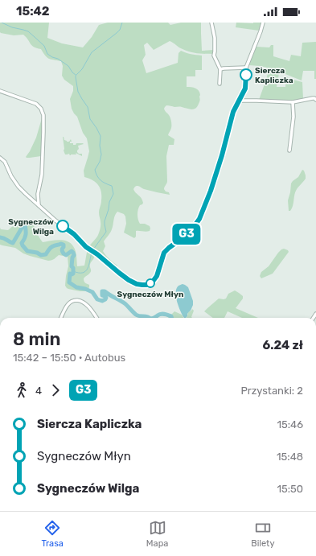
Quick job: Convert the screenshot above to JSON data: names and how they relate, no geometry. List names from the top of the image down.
{
  "places": ["Siercza Kapliczka", "Sygneczów Wilga", "Sygneczów Młyn"],
  "lines": ["bus line G3"],
  "page": {
    "status": "15:42",
    "on_map": "G3",
    "heading": ["8 min", "15:42 – 15:50 · Autobus", "6.24 zł"],
    "legs": ["4", "G3", "Przystanki: 2"],
    "list": [
      {
        "name": "Siercza Kapliczka",
        "value": "15:46"
      },
      {
        "name": "Sygneczów Młyn",
        "value": "15:48"
      },
      {
        "name": "Sygneczów Wilga",
        "value": "15:50"
      }
    ],
    "tabs": ["Trasa", "Mapa", "Bilety"]
  }
}
